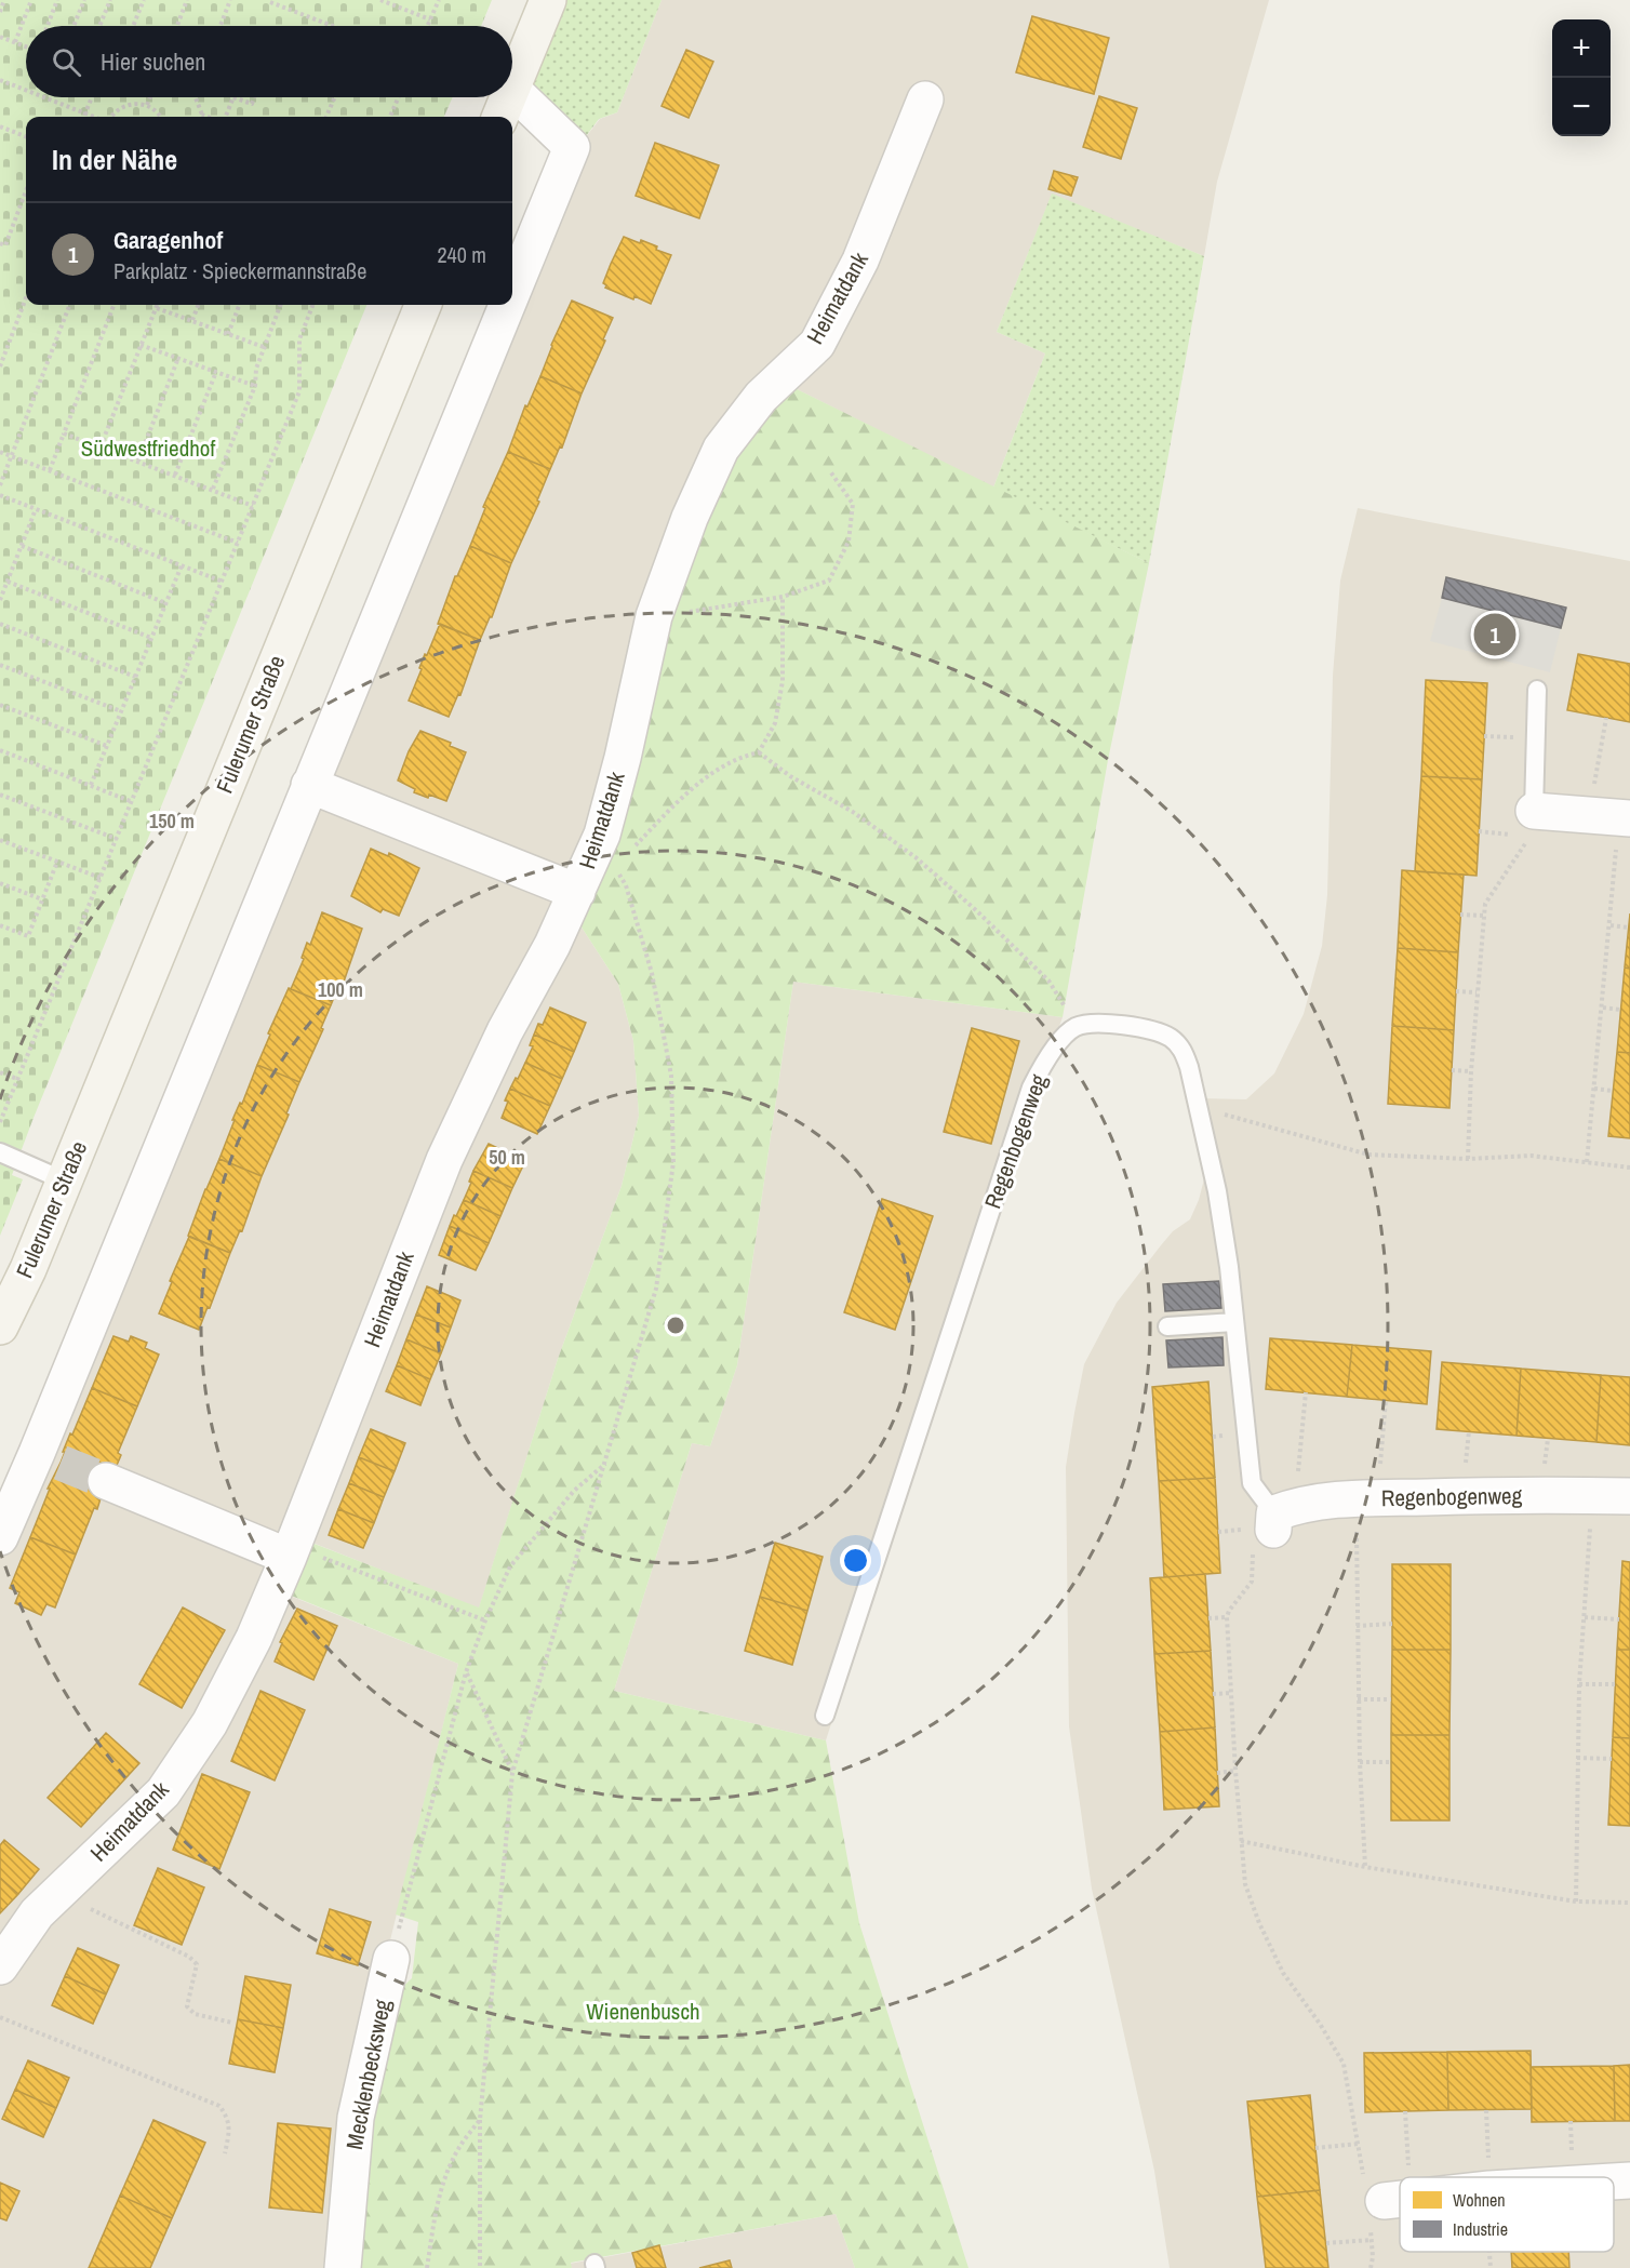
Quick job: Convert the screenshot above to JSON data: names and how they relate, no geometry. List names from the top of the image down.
{
  "streets": {
    "main road": ["Fulerumer Straße"],
    "street": ["Heimatdank", "Regenbogenweg", "Mecklenbecksweg"]
  },
  "parks": ["Südwestfriedhof", "Wienenbusch"],
  "legend": ["Wohnen", "Industrie"],
  "page": {
    "map_buttons": ["+", "−"],
    "search": "Hier suchen",
    "heading": "In der Nähe",
    "list": [
      {
        "mark": "1",
        "name": "Garagenhof",
        "note": "Parkplatz · Spieckermannstraße",
        "value": "240 m"
      }
    ],
    "pins": "1"
  },
  "rings": ["150 m", "100 m", "50 m"]
}
